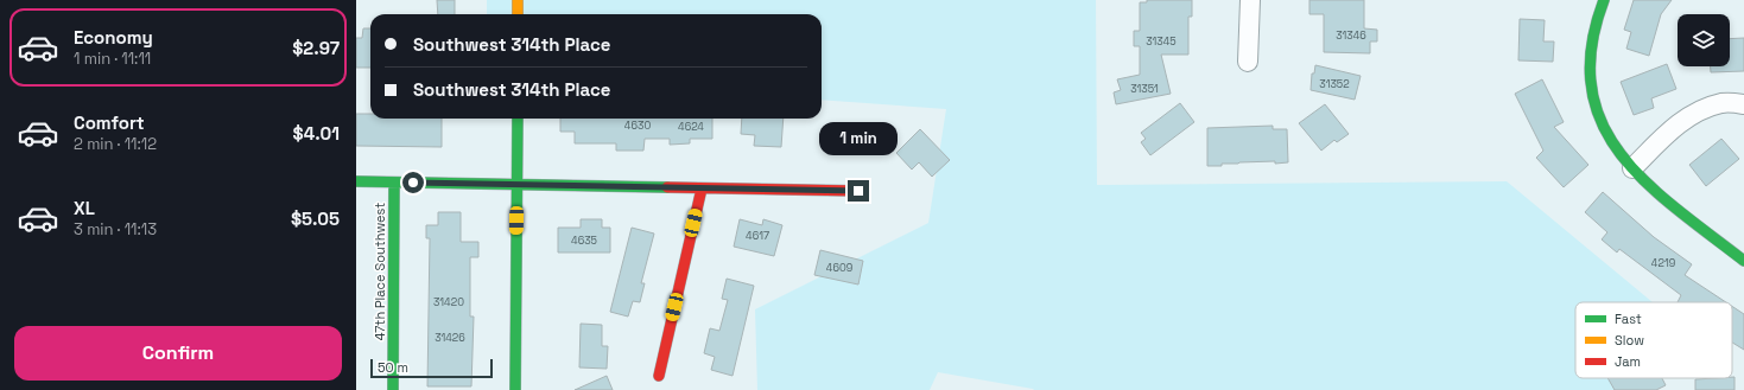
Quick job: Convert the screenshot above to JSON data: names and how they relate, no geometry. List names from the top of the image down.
{
  "streets": {
    "street": ["47th Place Southwest"]
  },
  "house_numbers": [
    "31346",
    "31345",
    "31352",
    "31351",
    "4630",
    "4624",
    "4617",
    "4635",
    "4219",
    "4609",
    "31420",
    "31426"
  ],
  "legend": ["Fast", "Slow", "Jam"],
  "scale_bar": "50 m",
  "page": {
    "list": [
      {
        "name": "Economy",
        "note": "1 min · 11:11",
        "value": "$2.97"
      },
      {
        "name": "Comfort",
        "note": "2 min · 11:12",
        "value": "$4.01"
      },
      {
        "name": "XL",
        "note": "3 min · 11:13",
        "value": "$5.05"
      }
    ],
    "banner": ["Southwest 314th Place", "Southwest 314th Place"],
    "bubble": "1 min",
    "buttons": "Confirm",
    "scale": "50 m"
  }
}
